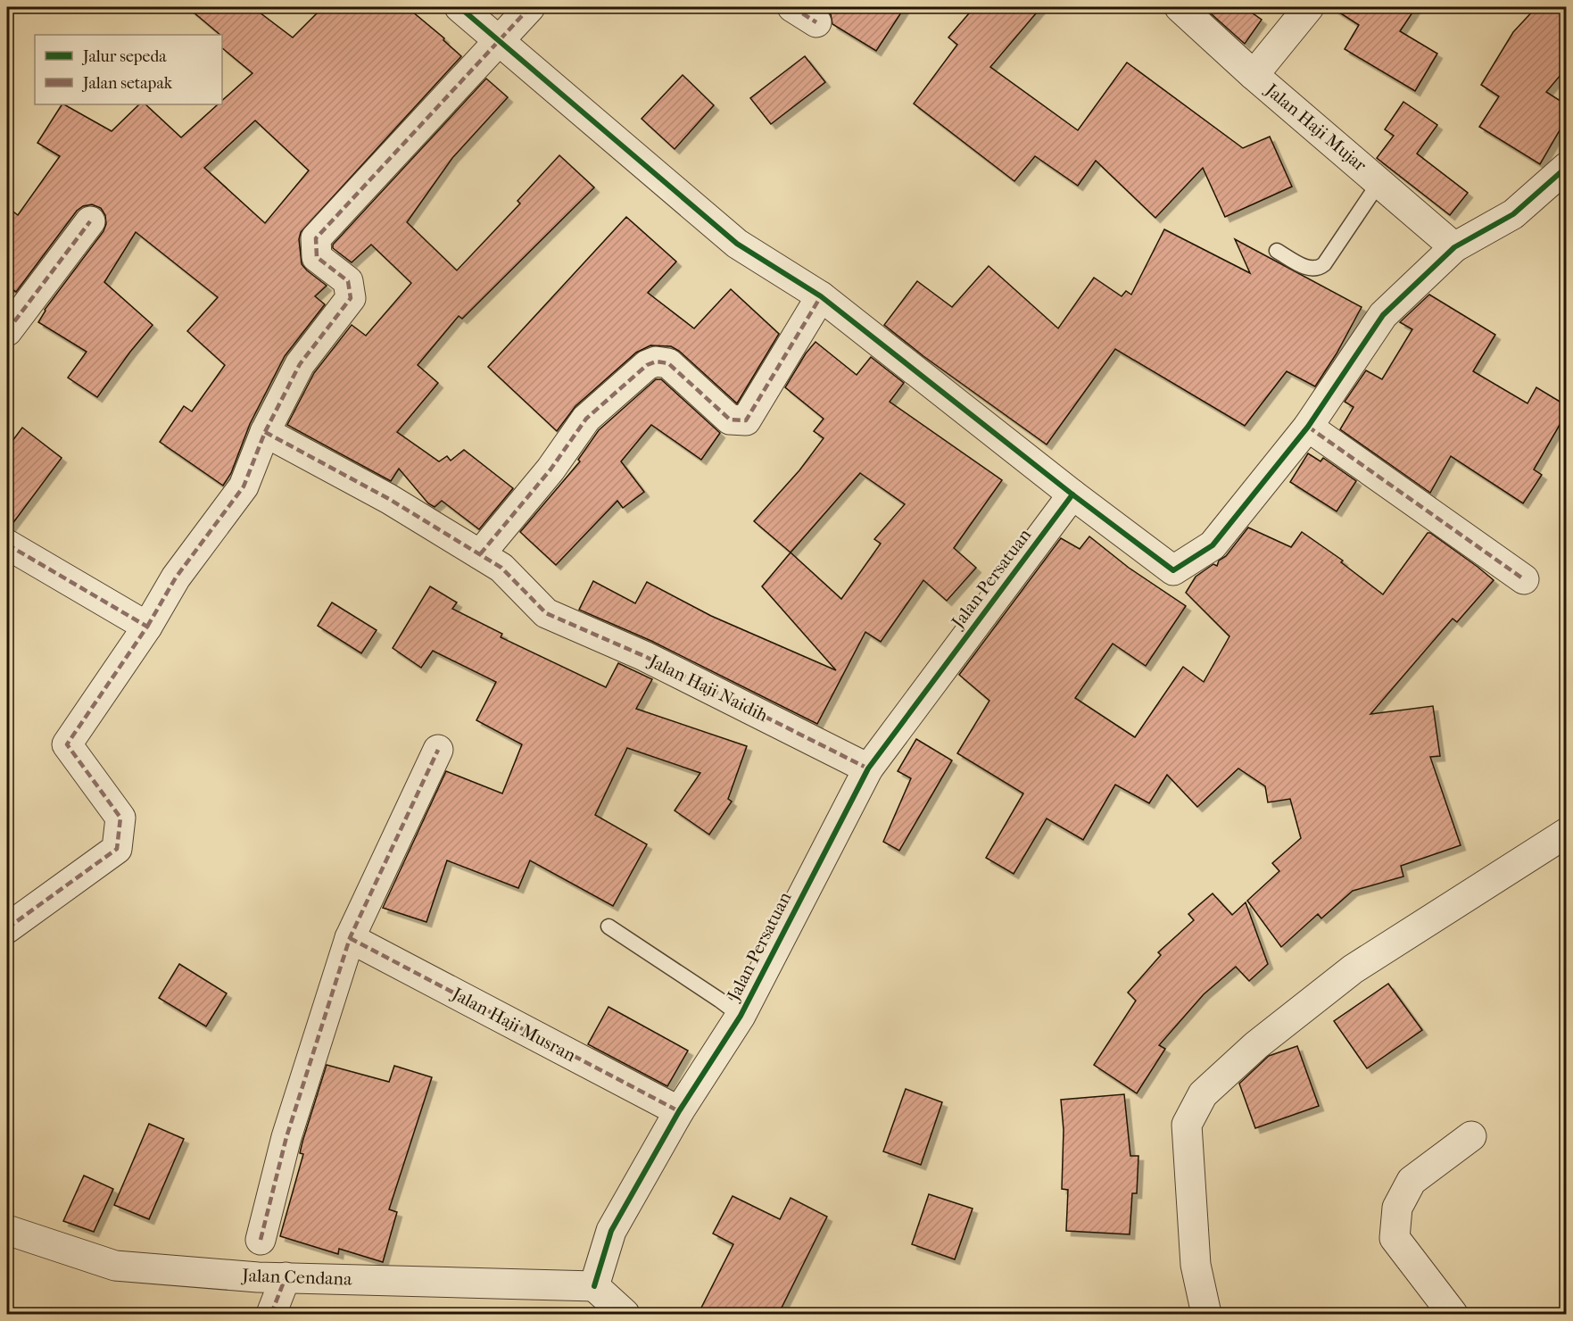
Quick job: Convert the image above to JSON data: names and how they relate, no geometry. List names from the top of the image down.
{
  "streets": {
    "street": [
      "Jalan Haji Mujar",
      "Jalan Persatuan",
      "Jalan Haji Naidih",
      "Jalan Haji Musran",
      "Jalan Cendana"
    ]
  },
  "crossings": [
    ["Jalan Persatuan", "Jalan Haji Naidih"],
    ["Jalan Persatuan", "Jalan Haji Musran"],
    ["Jalan Persatuan", "Jalan Cendana"]
  ],
  "legend": ["Jalur sepeda", "Jalan setapak"]
}
